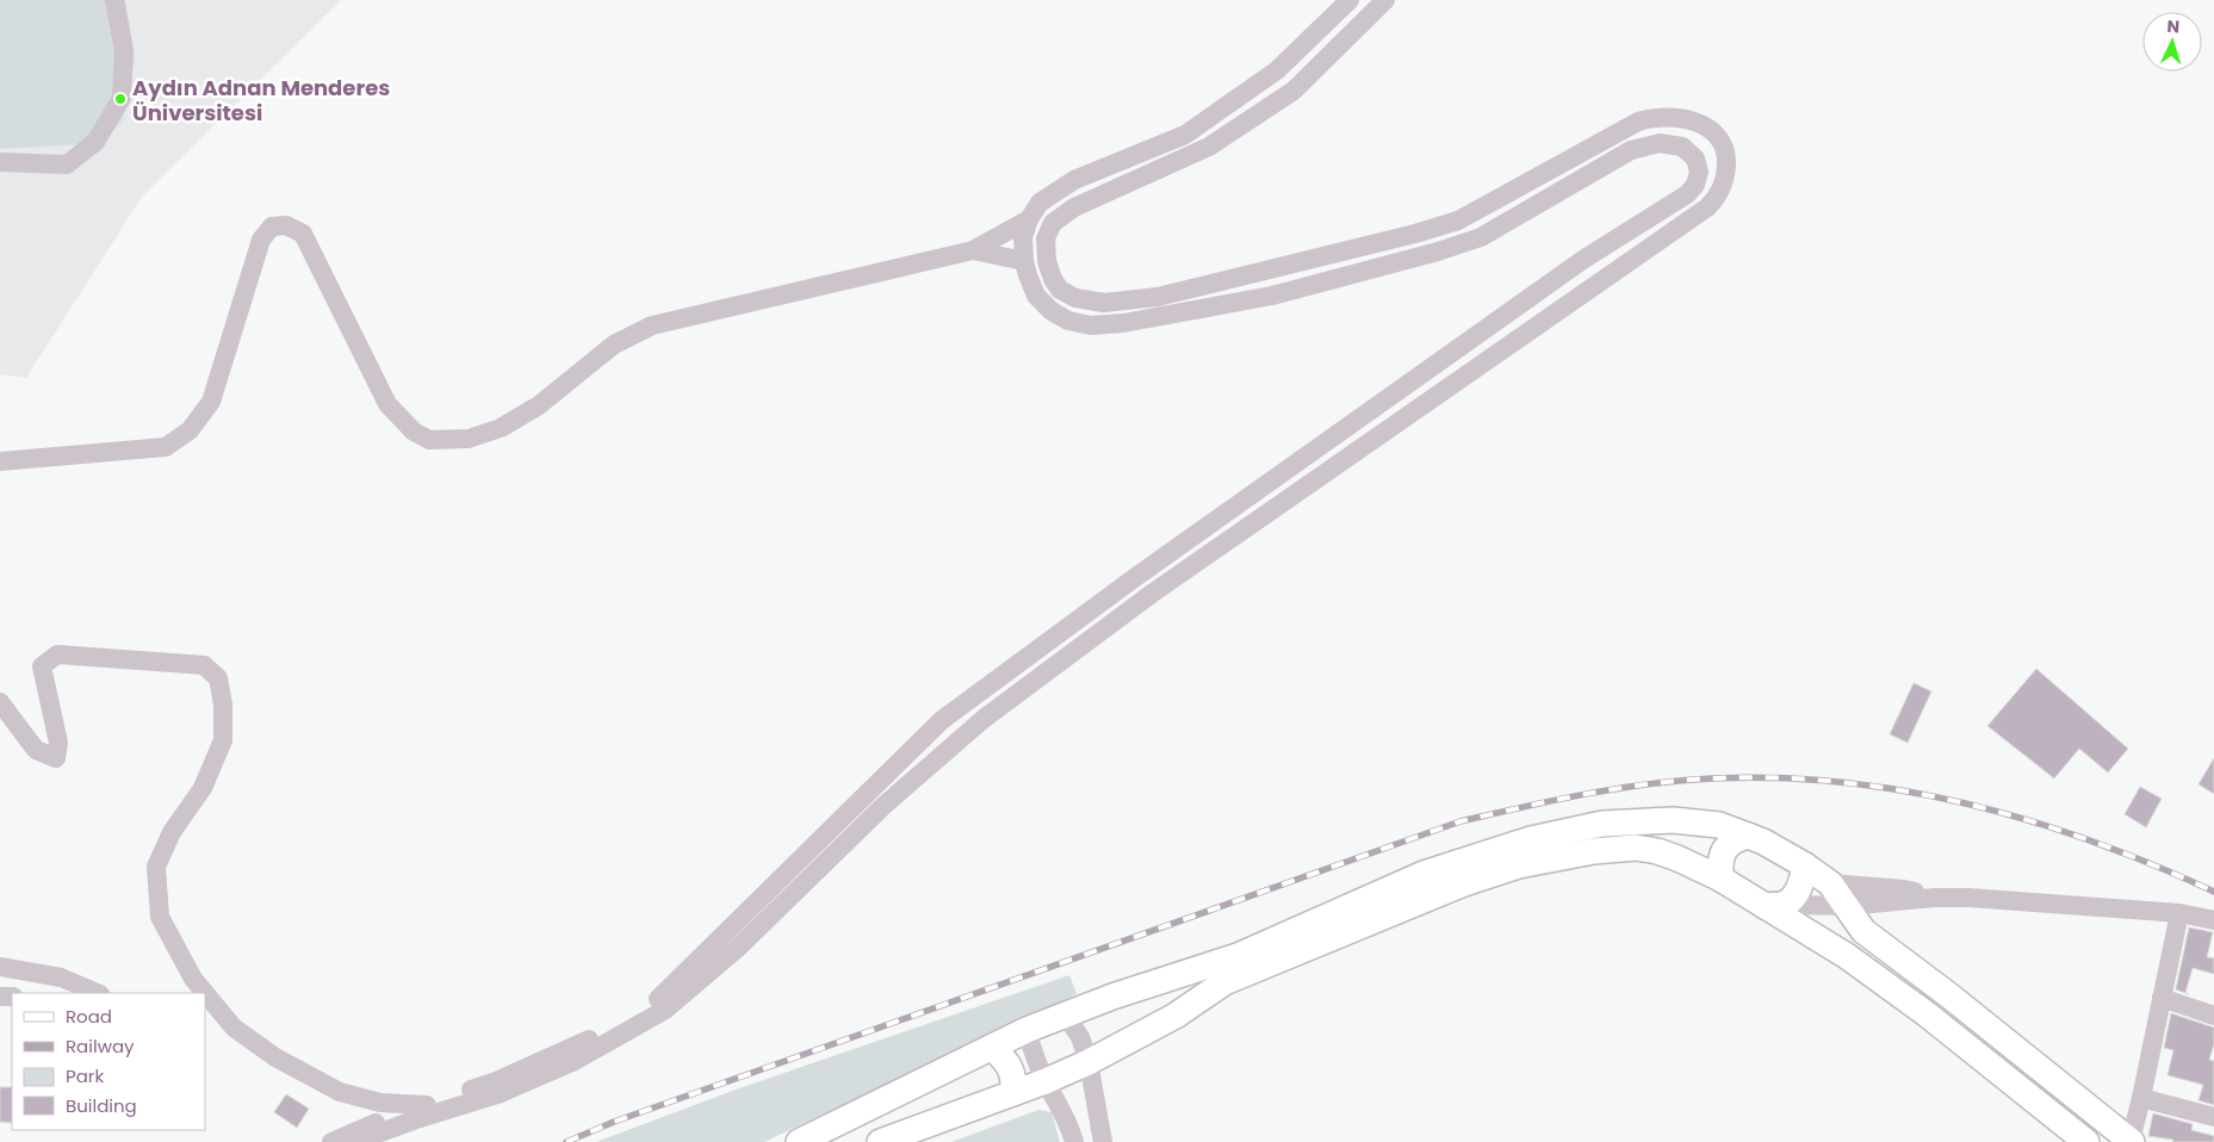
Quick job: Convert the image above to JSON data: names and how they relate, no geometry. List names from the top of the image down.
{
  "places": ["Aydın Adnan Menderes Üniversitesi"],
  "legend": [
    "Road",
    "Railway",
    "Park",
    "Building"
  ],
  "north": "top"
}
